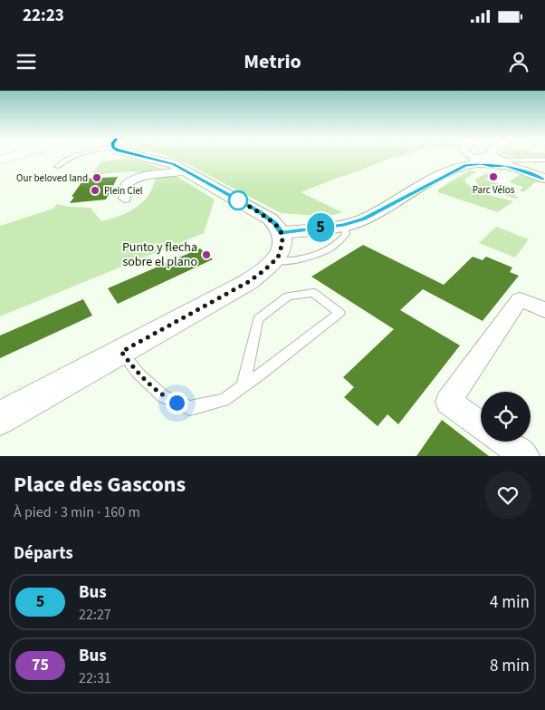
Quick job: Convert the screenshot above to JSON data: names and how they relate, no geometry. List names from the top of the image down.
{
  "places": [
    "Parc Vélos",
    "Our beloved land",
    "Plein Ciel",
    "Punto y flecha sobre el plano"
  ],
  "lines": ["bus line 5"],
  "page": {
    "status": "22:23",
    "header": "Metrio",
    "on_map": "5",
    "heading": [
      ["Place des Gascons", "À pied · 3 min · 160 m"],
      "Départs"
    ],
    "list": [
      {
        "mark": "5",
        "name": "Bus",
        "note": "22:27",
        "value": "4 min"
      },
      {
        "mark": "75",
        "name": "Bus",
        "note": "22:31",
        "value": "8 min"
      }
    ]
  }
}
